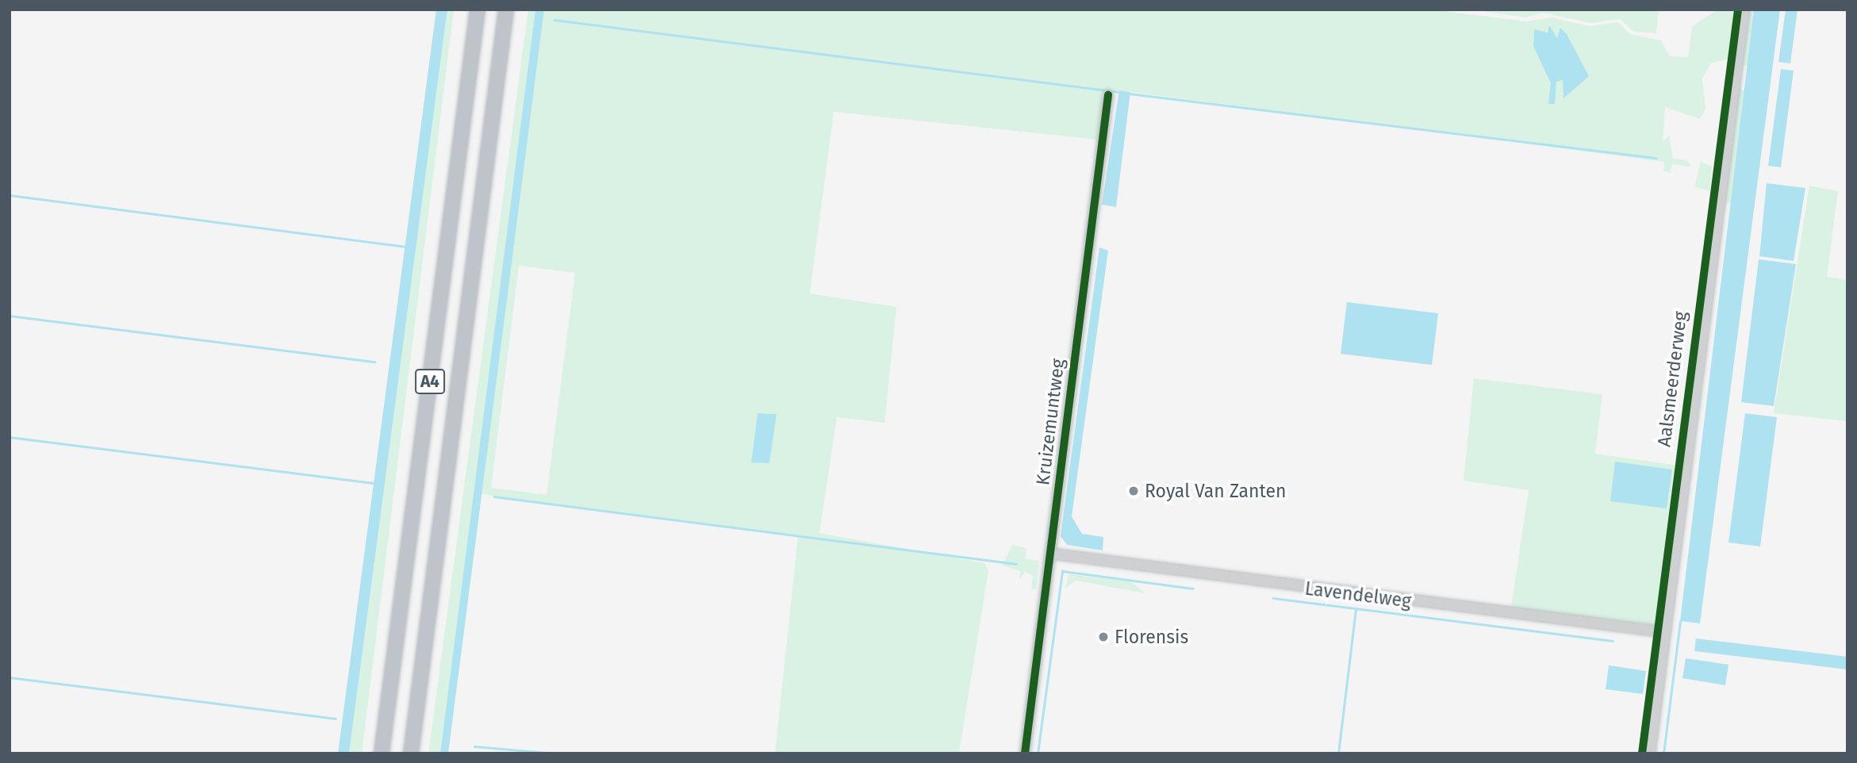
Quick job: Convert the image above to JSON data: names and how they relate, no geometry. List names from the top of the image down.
{
  "streets": {
    "highway": ["A4"],
    "street": ["Aalsmeerderweg", "Kruizemuntweg", "Lavendelweg"]
  },
  "crossings": [
    ["Aalsmeerderweg", "Lavendelweg"],
    ["Kruizemuntweg", "Lavendelweg"]
  ],
  "places": ["Royal Van Zanten", "Florensis"]
}
